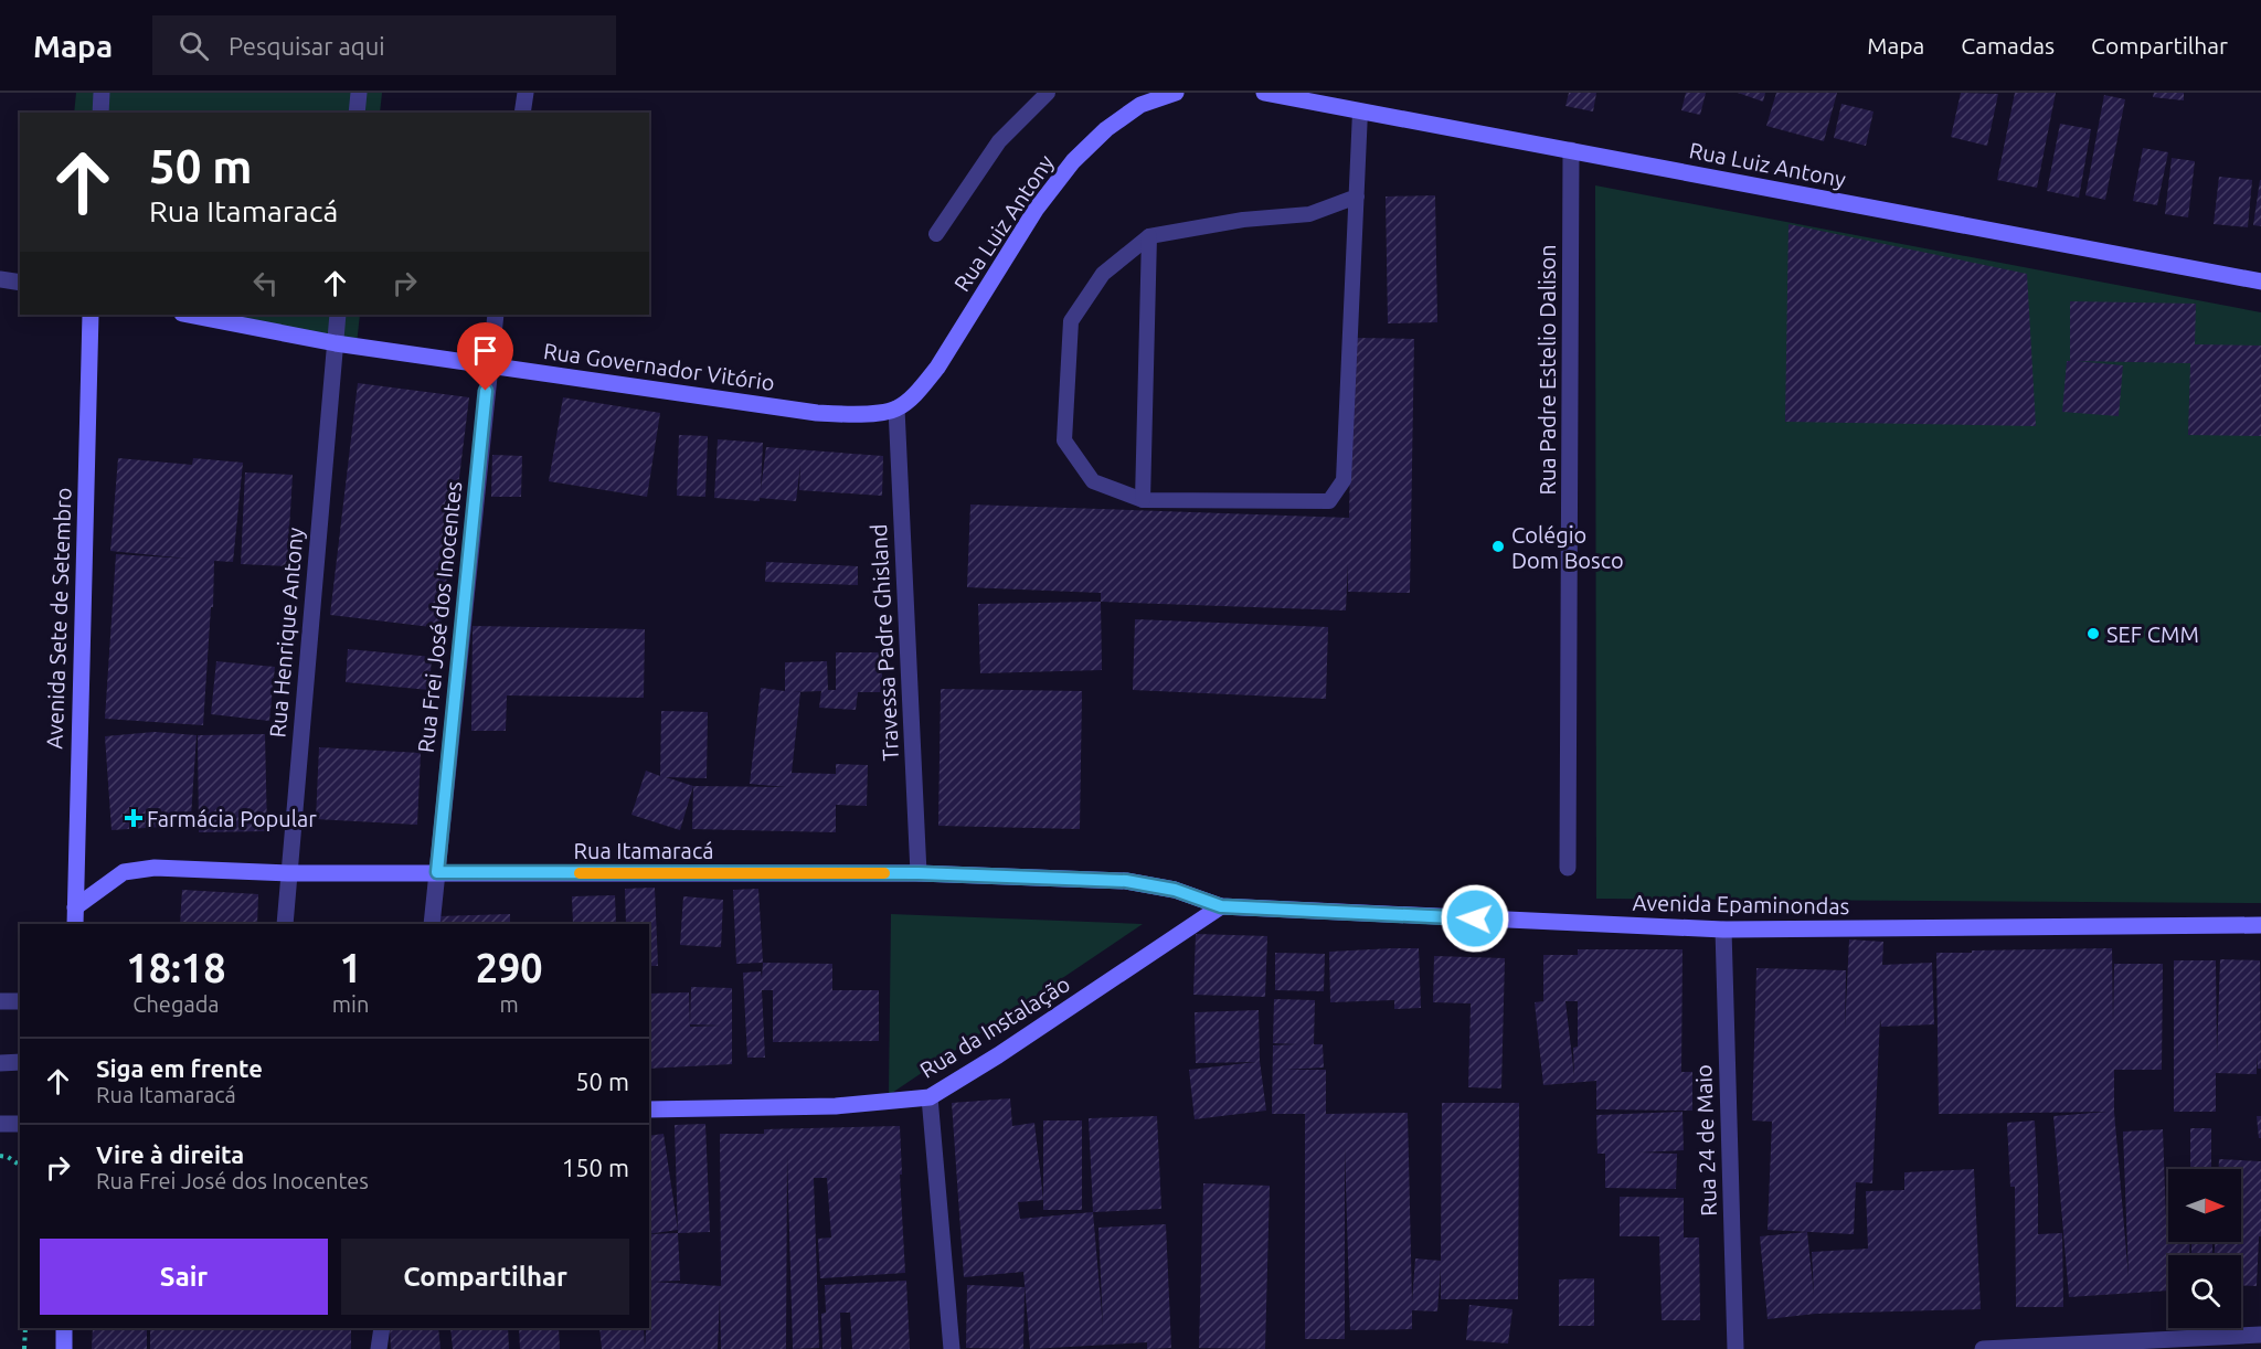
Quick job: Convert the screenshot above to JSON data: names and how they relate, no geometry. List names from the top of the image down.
{
  "streets": {
    "street": [
      "Rua Luiz Antony",
      "Rua Governador Vitório",
      "Rua Padre Estelio Dalison",
      "Rua Frei José dos Inocentes",
      "Avenida Sete de Setembro",
      "Rua Henrique Antony",
      "Travessa Padre Ghisland",
      "Rua Itamaracá",
      "Avenida Epaminondas",
      "Rua da Instalação",
      "Rua 24 de Maio"
    ]
  },
  "crossings": [
    ["Rua Luiz Antony", "Rua Governador Vitório"],
    ["Rua Luiz Antony", "Rua Padre Estelio Dalison"],
    ["Rua Luiz Antony", "Travessa Padre Ghisland"],
    ["Rua Governador Vitório", "Rua Frei José dos Inocentes"],
    ["Rua Governador Vitório", "Rua Henrique Antony"],
    ["Rua Governador Vitório", "Travessa Padre Ghisland"],
    ["Rua Frei José dos Inocentes", "Rua Itamaracá"],
    ["Avenida Sete de Setembro", "Rua Itamaracá"],
    ["Rua Henrique Antony", "Rua Itamaracá"],
    ["Travessa Padre Ghisland", "Rua Itamaracá"],
    ["Rua Itamaracá", "Avenida Epaminondas"],
    ["Rua Itamaracá", "Rua da Instalação"],
    ["Avenida Epaminondas", "Rua da Instalação"],
    ["Avenida Epaminondas", "Rua 24 de Maio"]
  ],
  "places": {
    "other": ["Colégio Dom Bosco", "SEF CMM"],
    "health": ["Farmácia Popular"]
  },
  "north": "right",
  "page": {
    "header": "Mapa",
    "search": "Pesquisar aqui",
    "nav": ["Mapa", "Camadas", "Compartilhar"],
    "turn": ["50 m", "Rua Itamaracá"],
    "eta": [
      "18:18",
      "Chegada",
      "1",
      "min",
      "290",
      "m"
    ],
    "list": [
      {
        "name": "Siga em frente",
        "note": "Rua Itamaracá",
        "value": "50 m"
      },
      {
        "name": "Vire à direita",
        "note": "Rua Frei José dos Inocentes",
        "value": "150 m"
      }
    ],
    "buttons": ["Sair", "Compartilhar"]
  }
}
